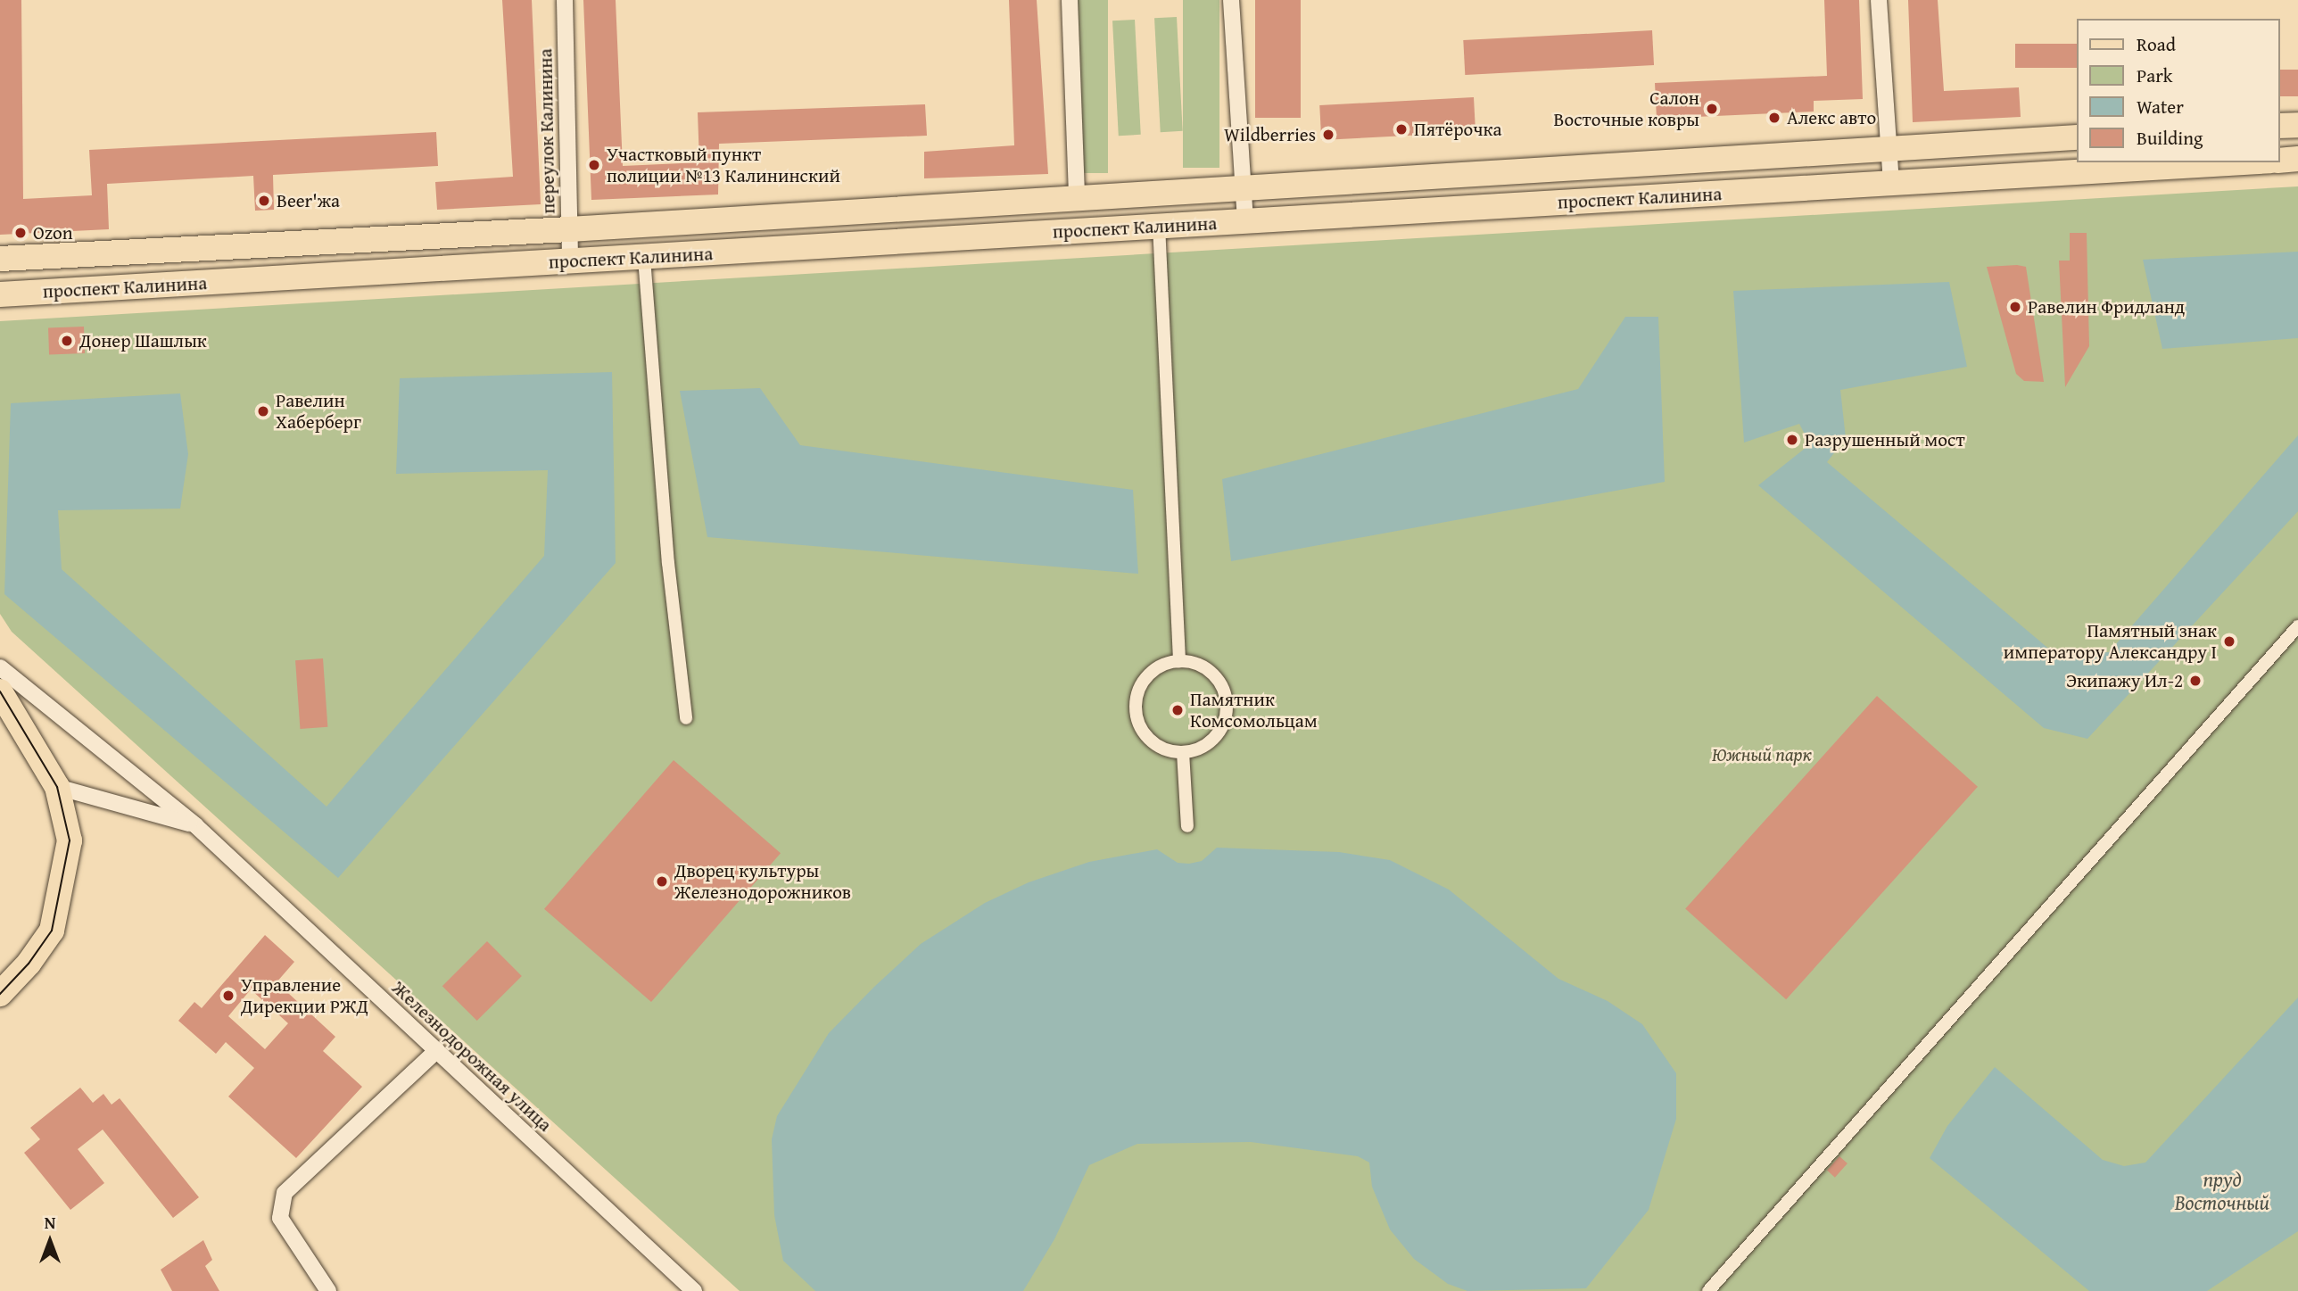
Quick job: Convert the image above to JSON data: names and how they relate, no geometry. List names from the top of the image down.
{
  "streets": {
    "main road": ["проспект Калинина"],
    "street": ["переулок Калинина", "Железнодорожная улица"]
  },
  "crossings": [
    ["переулок Калинина", "проспект Калинина"]
  ],
  "water": ["пруд Восточный"],
  "parks": ["Южный парк"],
  "places": [
    "Салон Восточные ковры",
    "Алекс авто",
    "Пятёрочка",
    "Wildberries",
    "Участковый пункт полиции №13 Калининский",
    "Beer'жа",
    "Ozon",
    "Равелин Фридланд",
    "Донер Шашлык",
    "Равелин Хаберберг",
    "Разрушенный мост",
    "Памятный знак императору Александру I",
    "Экипажу Ил-2",
    "Памятник Комсомольцам",
    "Дворец культуры Железнодорожников",
    "Управление Дирекции РЖД"
  ],
  "legend": [
    "Road",
    "Park",
    "Water",
    "Building"
  ],
  "north": "top"
}
